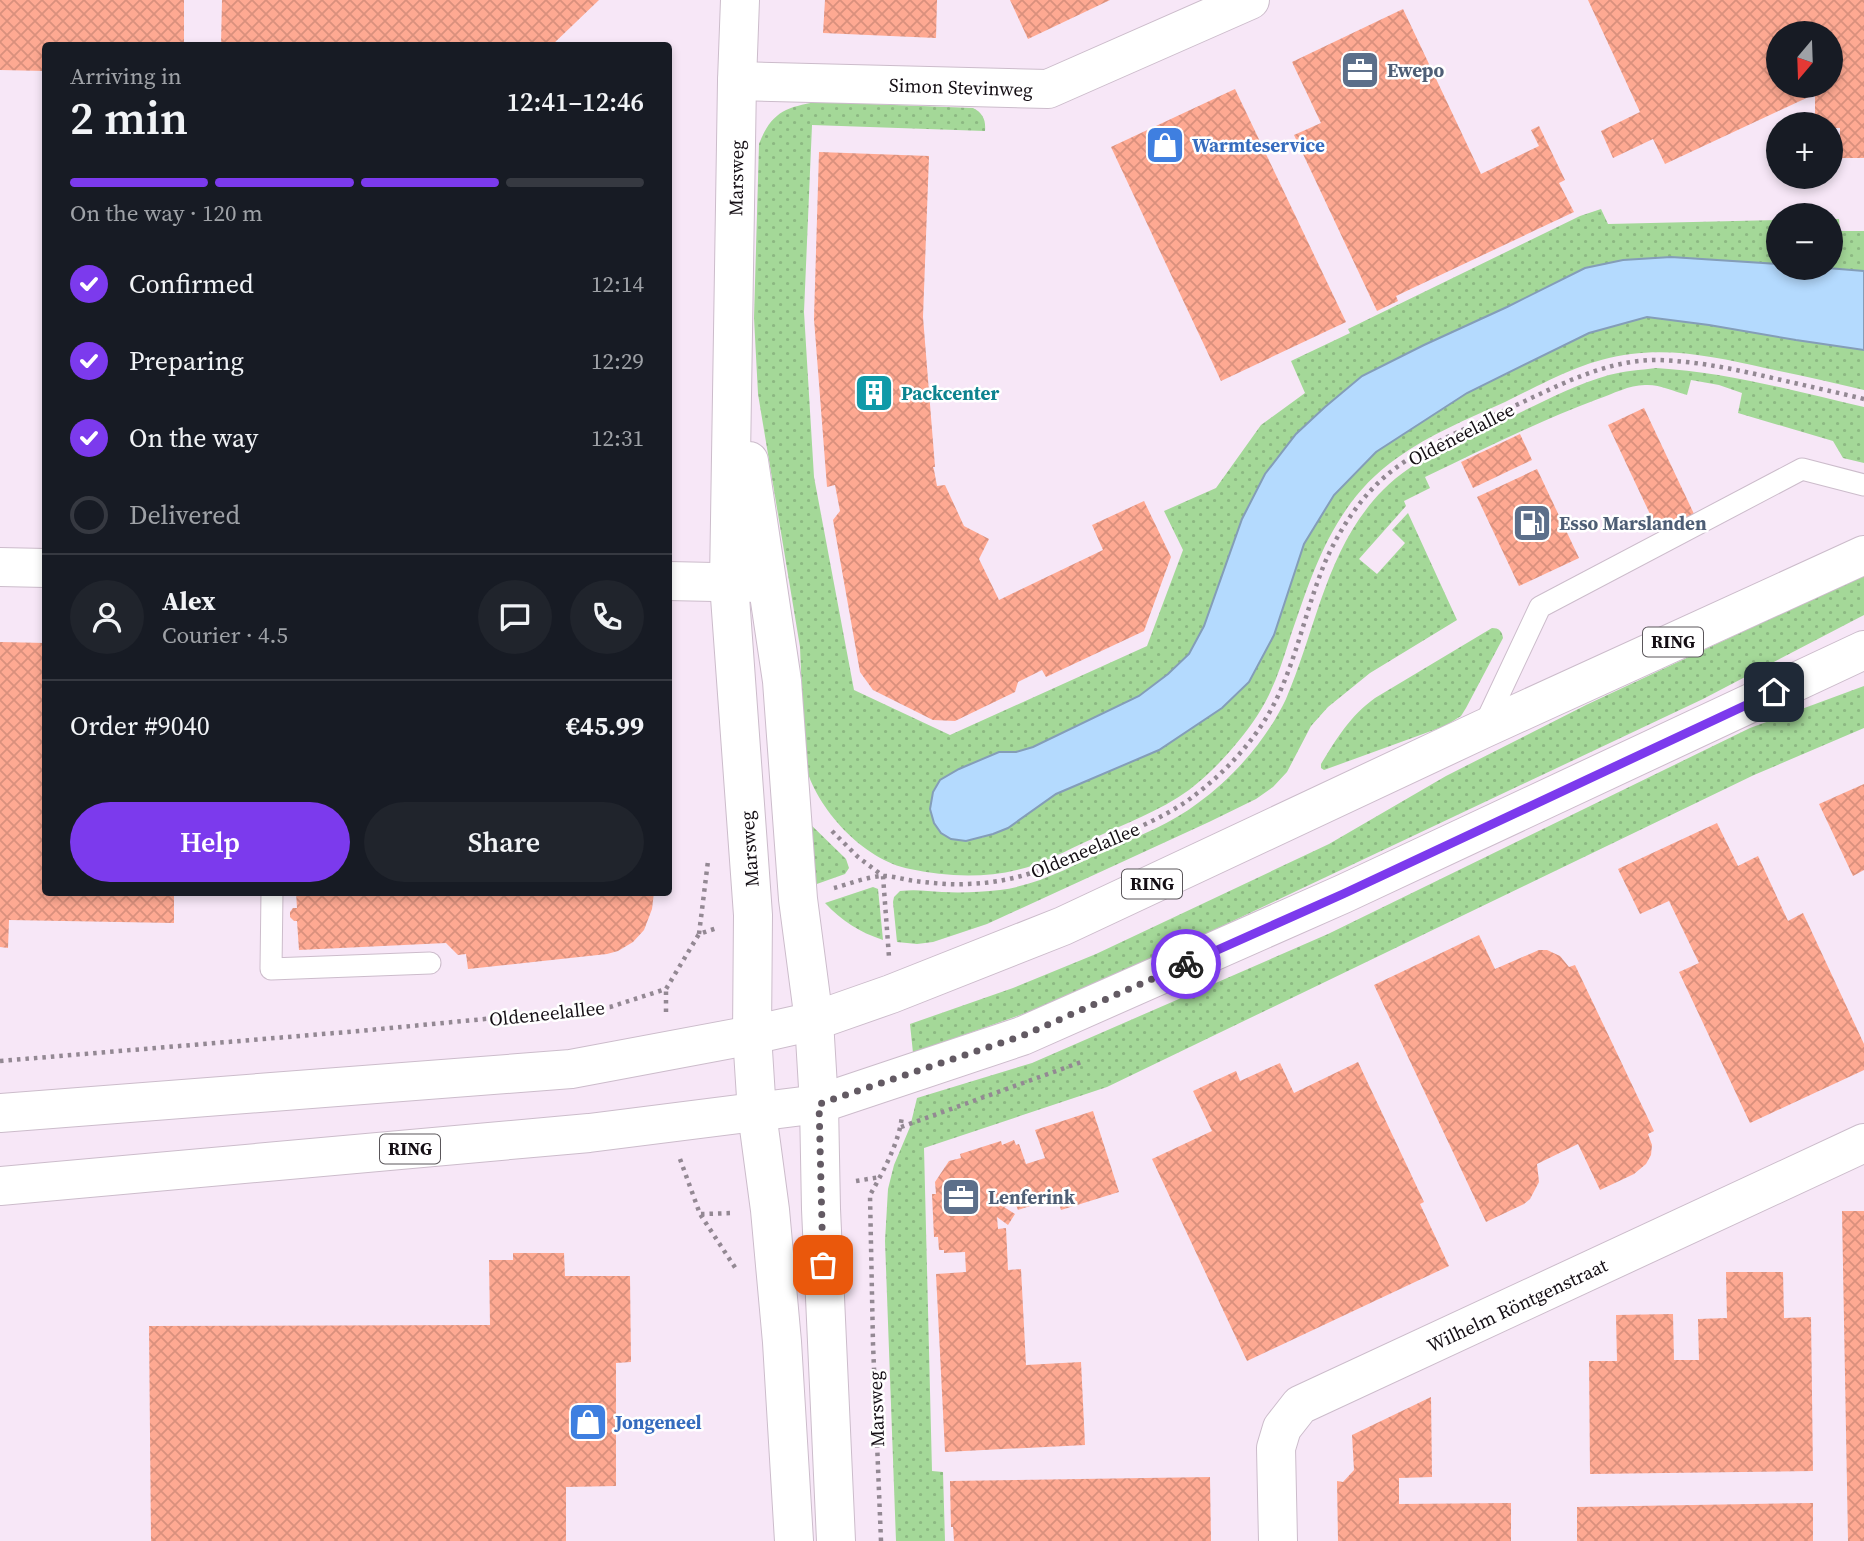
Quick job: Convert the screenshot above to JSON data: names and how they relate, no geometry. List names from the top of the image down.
{
  "streets": {
    "street": [
      "Simon Stevinweg",
      "Marsweg",
      "RING",
      "Wilhelm Röntgenstraat"
    ],
    "path": ["Oldeneelallee"]
  },
  "crossings": [
    ["Simon Stevinweg", "Marsweg"],
    ["Marsweg", "Oldeneelallee"],
    ["Marsweg", "RING"]
  ],
  "places": {
    "office": ["Ewepo", "Lenferink"],
    "shop": ["Warmteservice", "Jongeneel"],
    "building": ["Packcenter"],
    "fuel station": ["Esso Marslanden"]
  },
  "north": "bottom",
  "page": {
    "map_buttons": ["+", "−"],
    "heading": ["2 min", "Arriving in", "12:41–12:46"],
    "panel": [
      "Alex",
      "Courier · 4.5",
      "Order #9040",
      "€45.99"
    ],
    "bar": "On the way · 120 m",
    "list": [
      ["Confirmed", "12:14"],
      ["Preparing", "12:29"],
      ["On the way", "12:31"],
      "Delivered"
    ],
    "buttons": ["Help", "Share"]
  }
}
